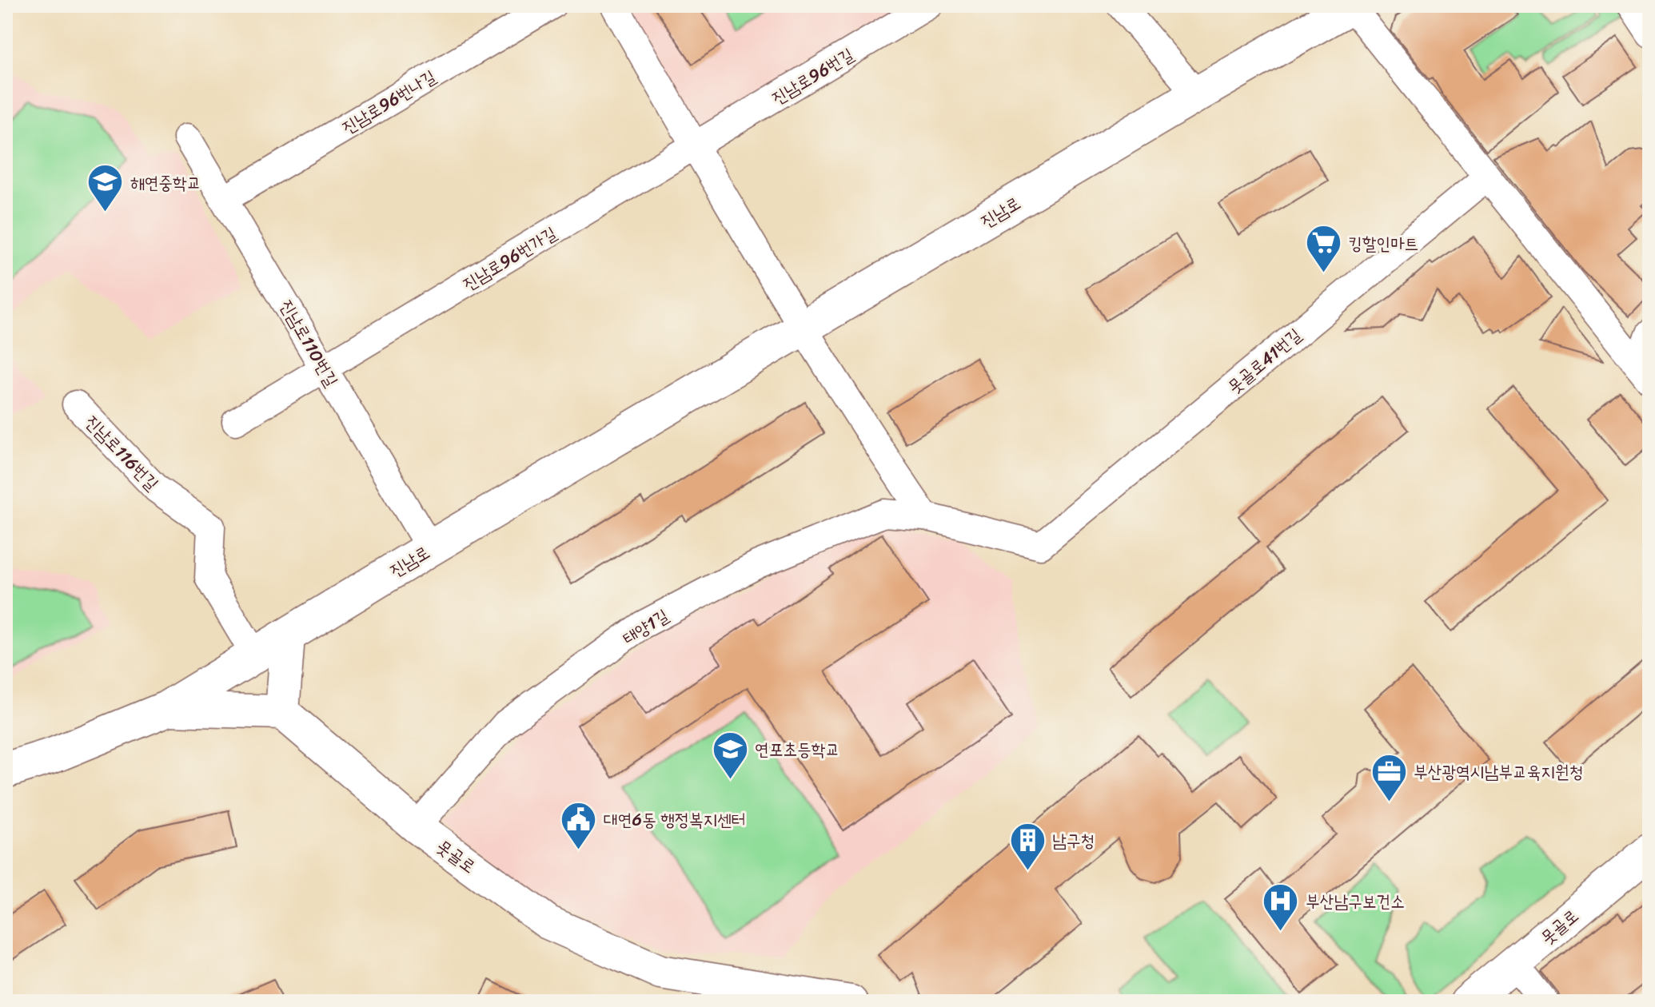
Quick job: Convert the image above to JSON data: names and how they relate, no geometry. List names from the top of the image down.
{
  "streets": {
    "main road": ["진남로"],
    "street": [
      "진남로96번길",
      "진남로96번나길",
      "진남로96번가길",
      "진남로110번길",
      "못골로41번길",
      "진남로116번길",
      "태양1길",
      "못골로"
    ]
  },
  "crossings": [
    ["진남로96번길", "진남로96번가길"],
    ["진남로96번나길", "진남로110번길"],
    ["진남로", "진남로110번길"],
    ["진남로", "진남로116번길"],
    ["진남로96번가길", "진남로110번길"],
    ["못골로41번길", "태양1길"],
    ["태양1길", "못골로"]
  ],
  "places": {
    "school or university": ["해연중학교", "연포초등학교"],
    "supermarket": ["킹할인마트"],
    "office": ["부산광역시남부교육지원청"],
    "public building": ["대연6동 행정복지센터"],
    "building": ["남구청"],
    "hospital": ["부산남구보건소"]
  }
}
